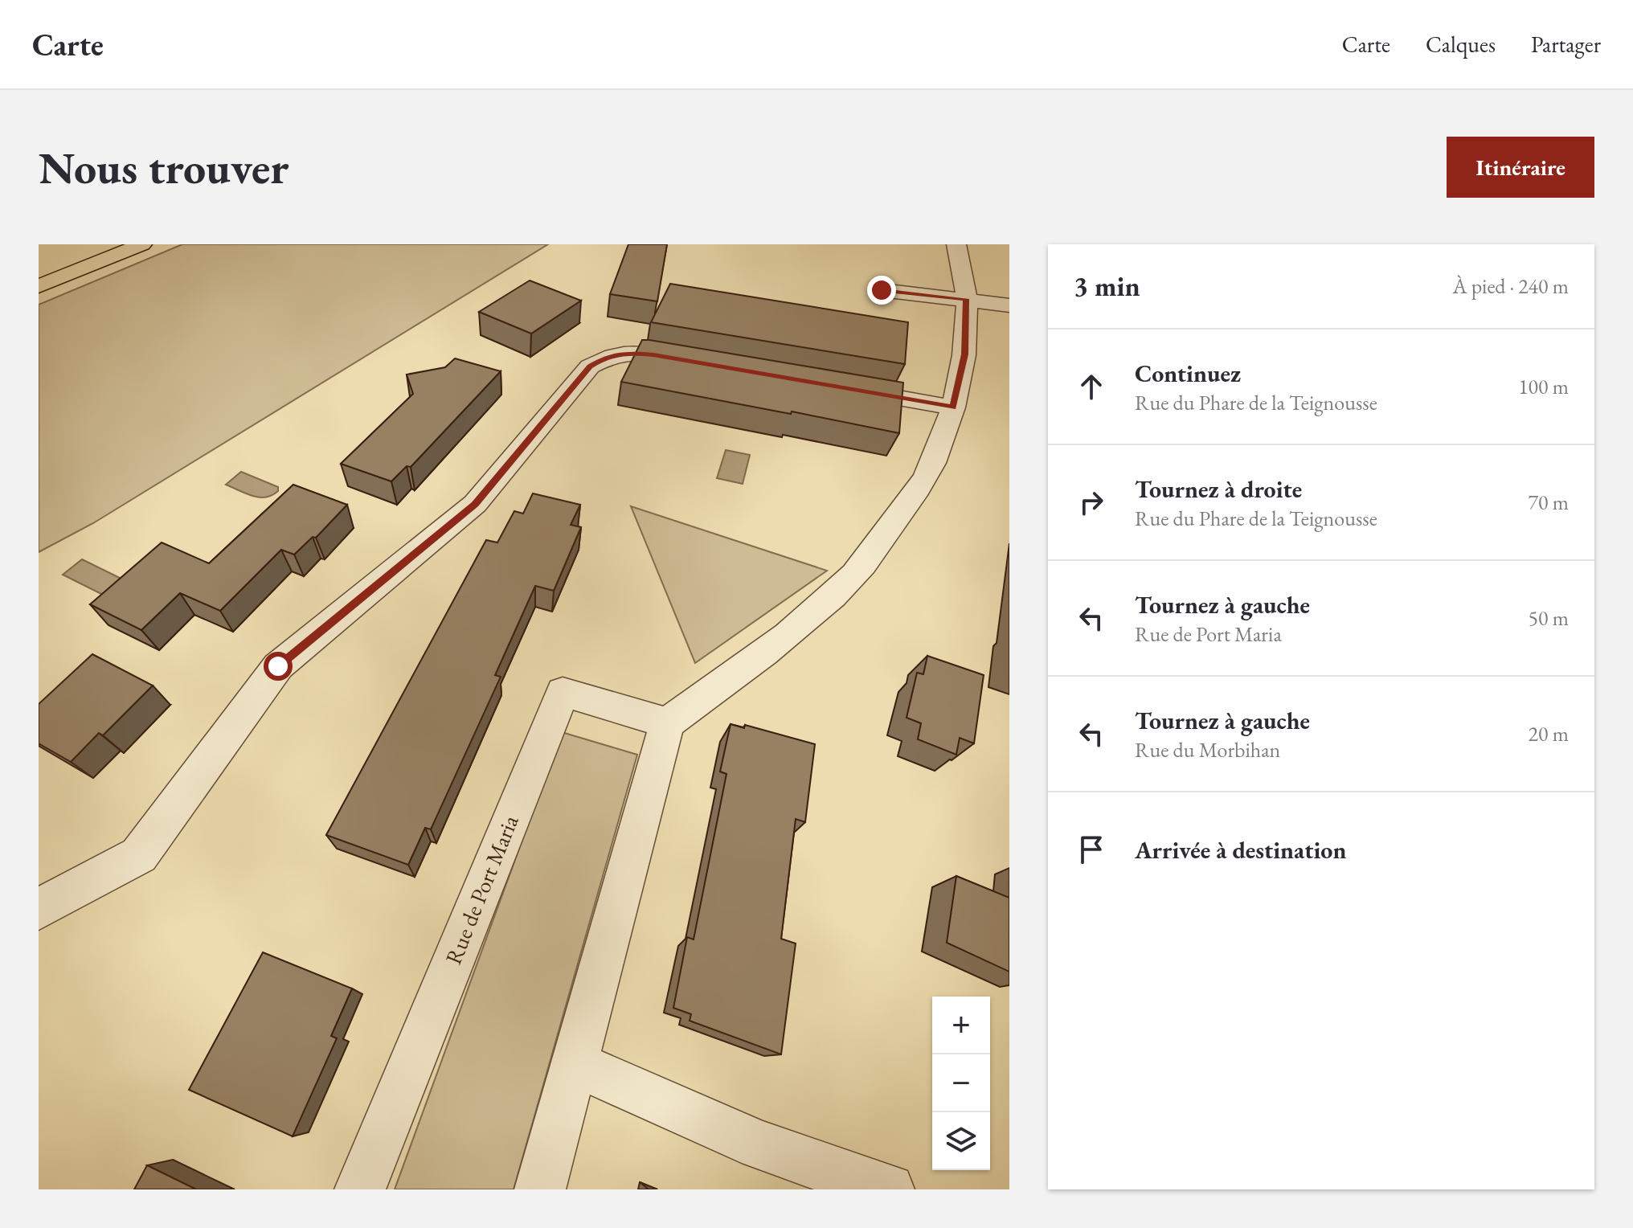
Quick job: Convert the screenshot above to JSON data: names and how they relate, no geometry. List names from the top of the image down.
{
  "streets": {
    "street": ["Rue de Port Maria"]
  },
  "page": {
    "header": "Carte",
    "nav": ["Carte", "Calques", "Partager"],
    "buttons": "Itinéraire",
    "title": "Nous trouver",
    "heading": ["3 min", "À pied · 240 m"],
    "list": [
      ["Continuez", "Rue du Phare de la Teignousse", "100 m"],
      ["Tournez à droite", "Rue du Phare de la Teignousse", "70 m"],
      ["Tournez à gauche", "Rue de Port Maria", "50 m"],
      ["Tournez à gauche", "Rue du Morbihan", "20 m"],
      "Arrivée à destination"
    ],
    "map_buttons": ["+", "−"]
  }
}
